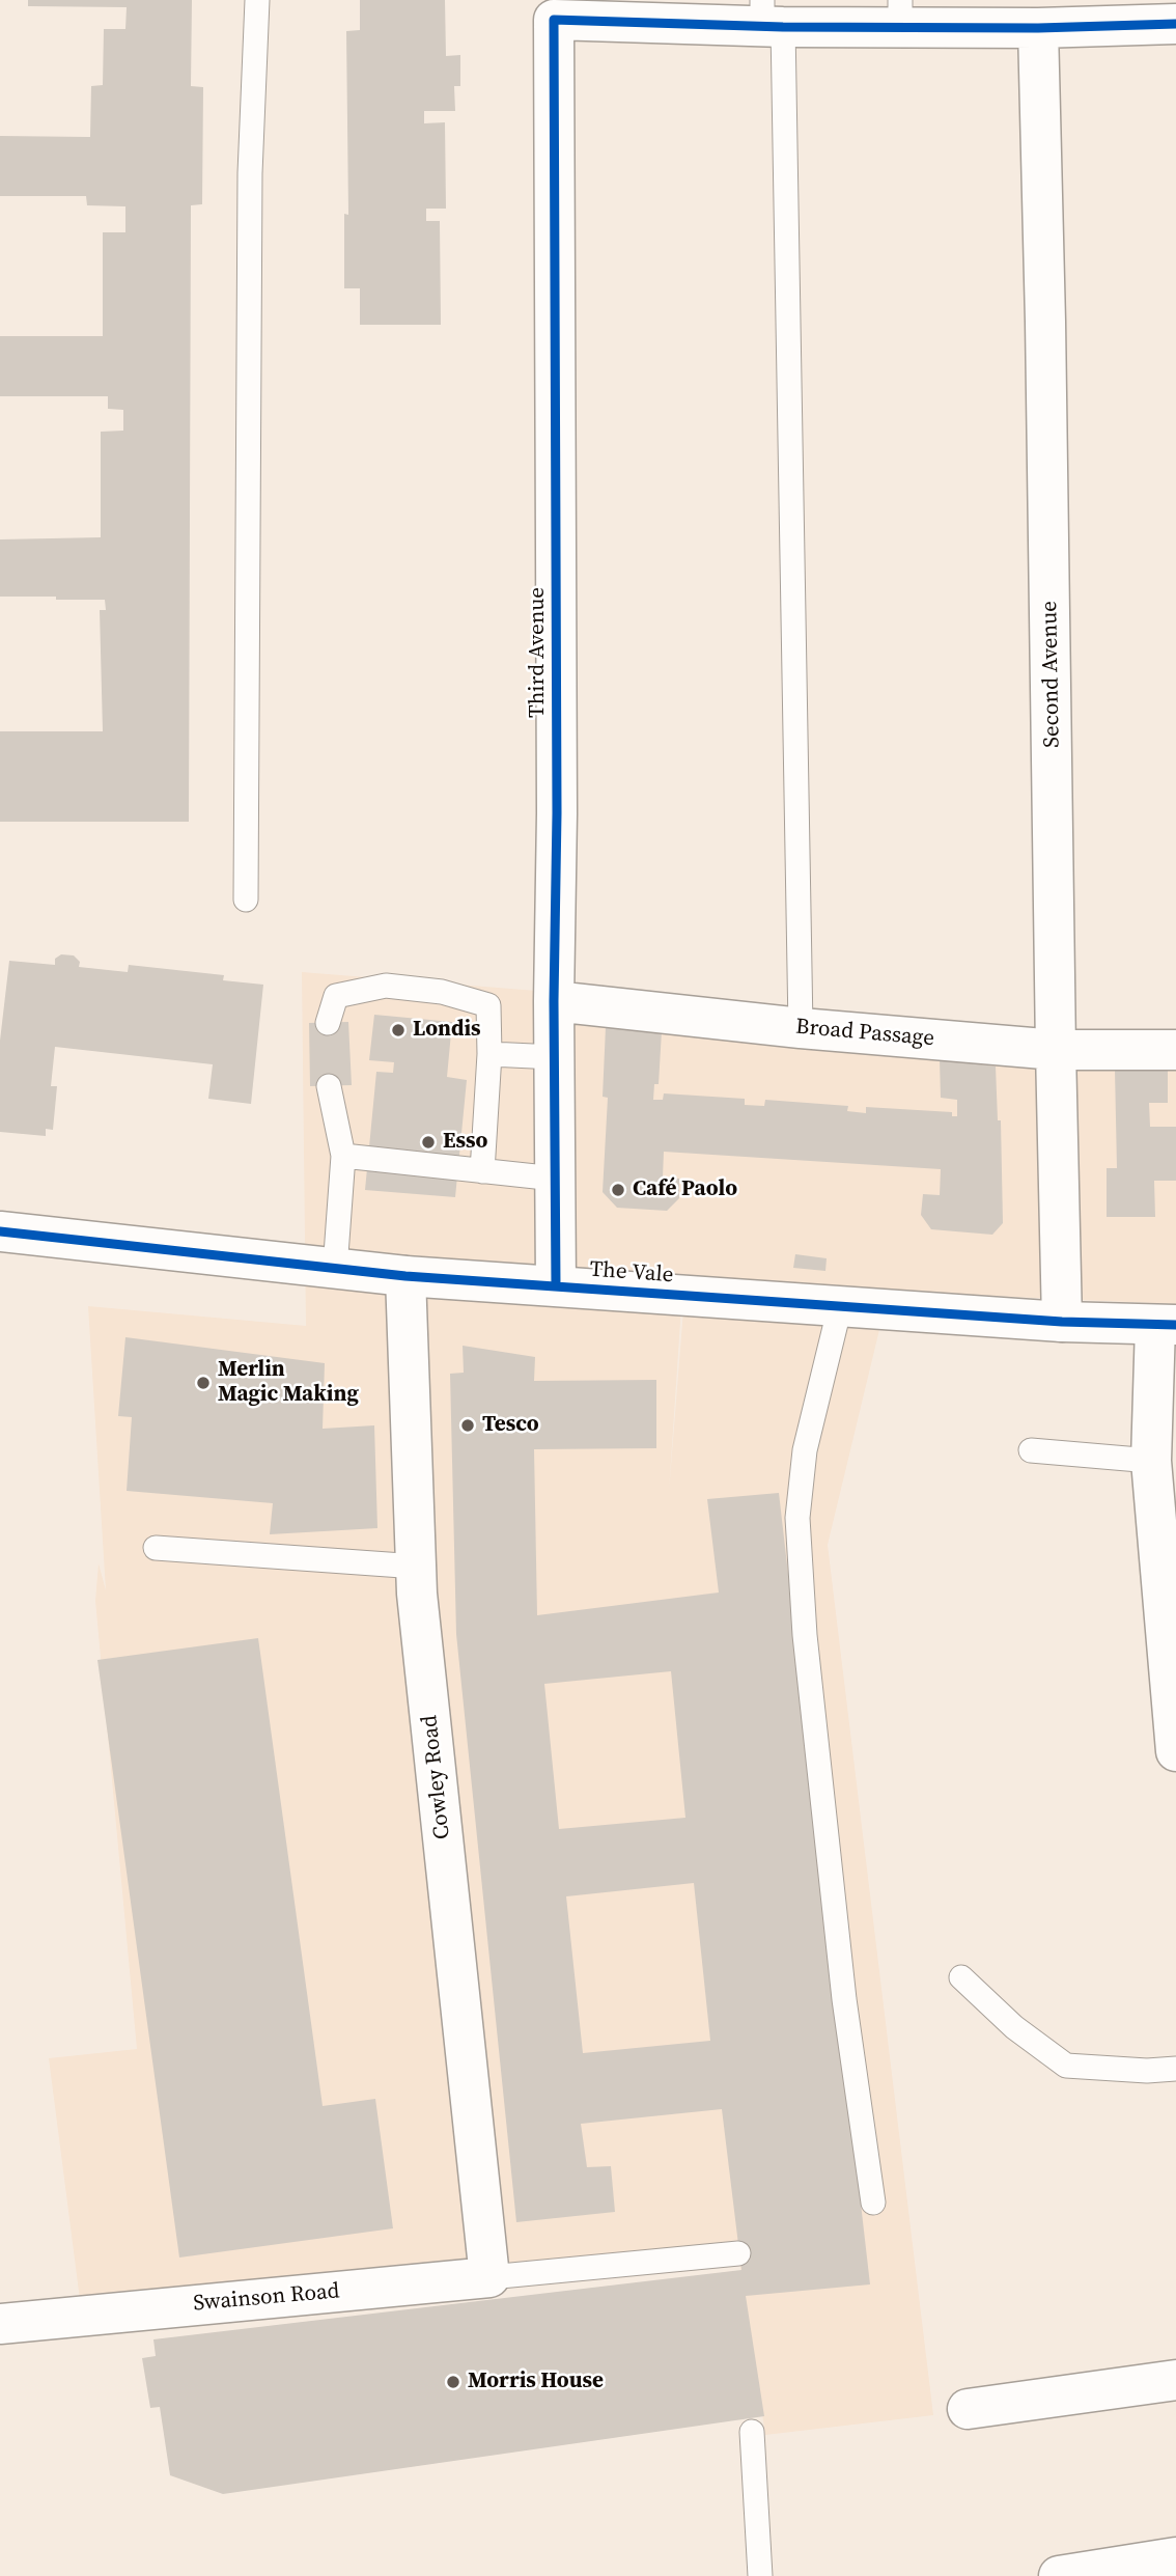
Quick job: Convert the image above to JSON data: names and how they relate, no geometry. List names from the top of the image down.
{
  "streets": {
    "street": [
      "Third Avenue",
      "Second Avenue",
      "Broad Passage",
      "The Vale",
      "Cowley Road",
      "Swainson Road"
    ]
  },
  "crossings": [
    ["Third Avenue", "Broad Passage"],
    ["Third Avenue", "The Vale"],
    ["Second Avenue", "Broad Passage"],
    ["Second Avenue", "The Vale"],
    ["The Vale", "Cowley Road"],
    ["Cowley Road", "Swainson Road"]
  ],
  "places": [
    "Londis",
    "Esso",
    "Café Paolo",
    "Merlin Magic Making",
    "Tesco",
    "Morris House"
  ]
}
